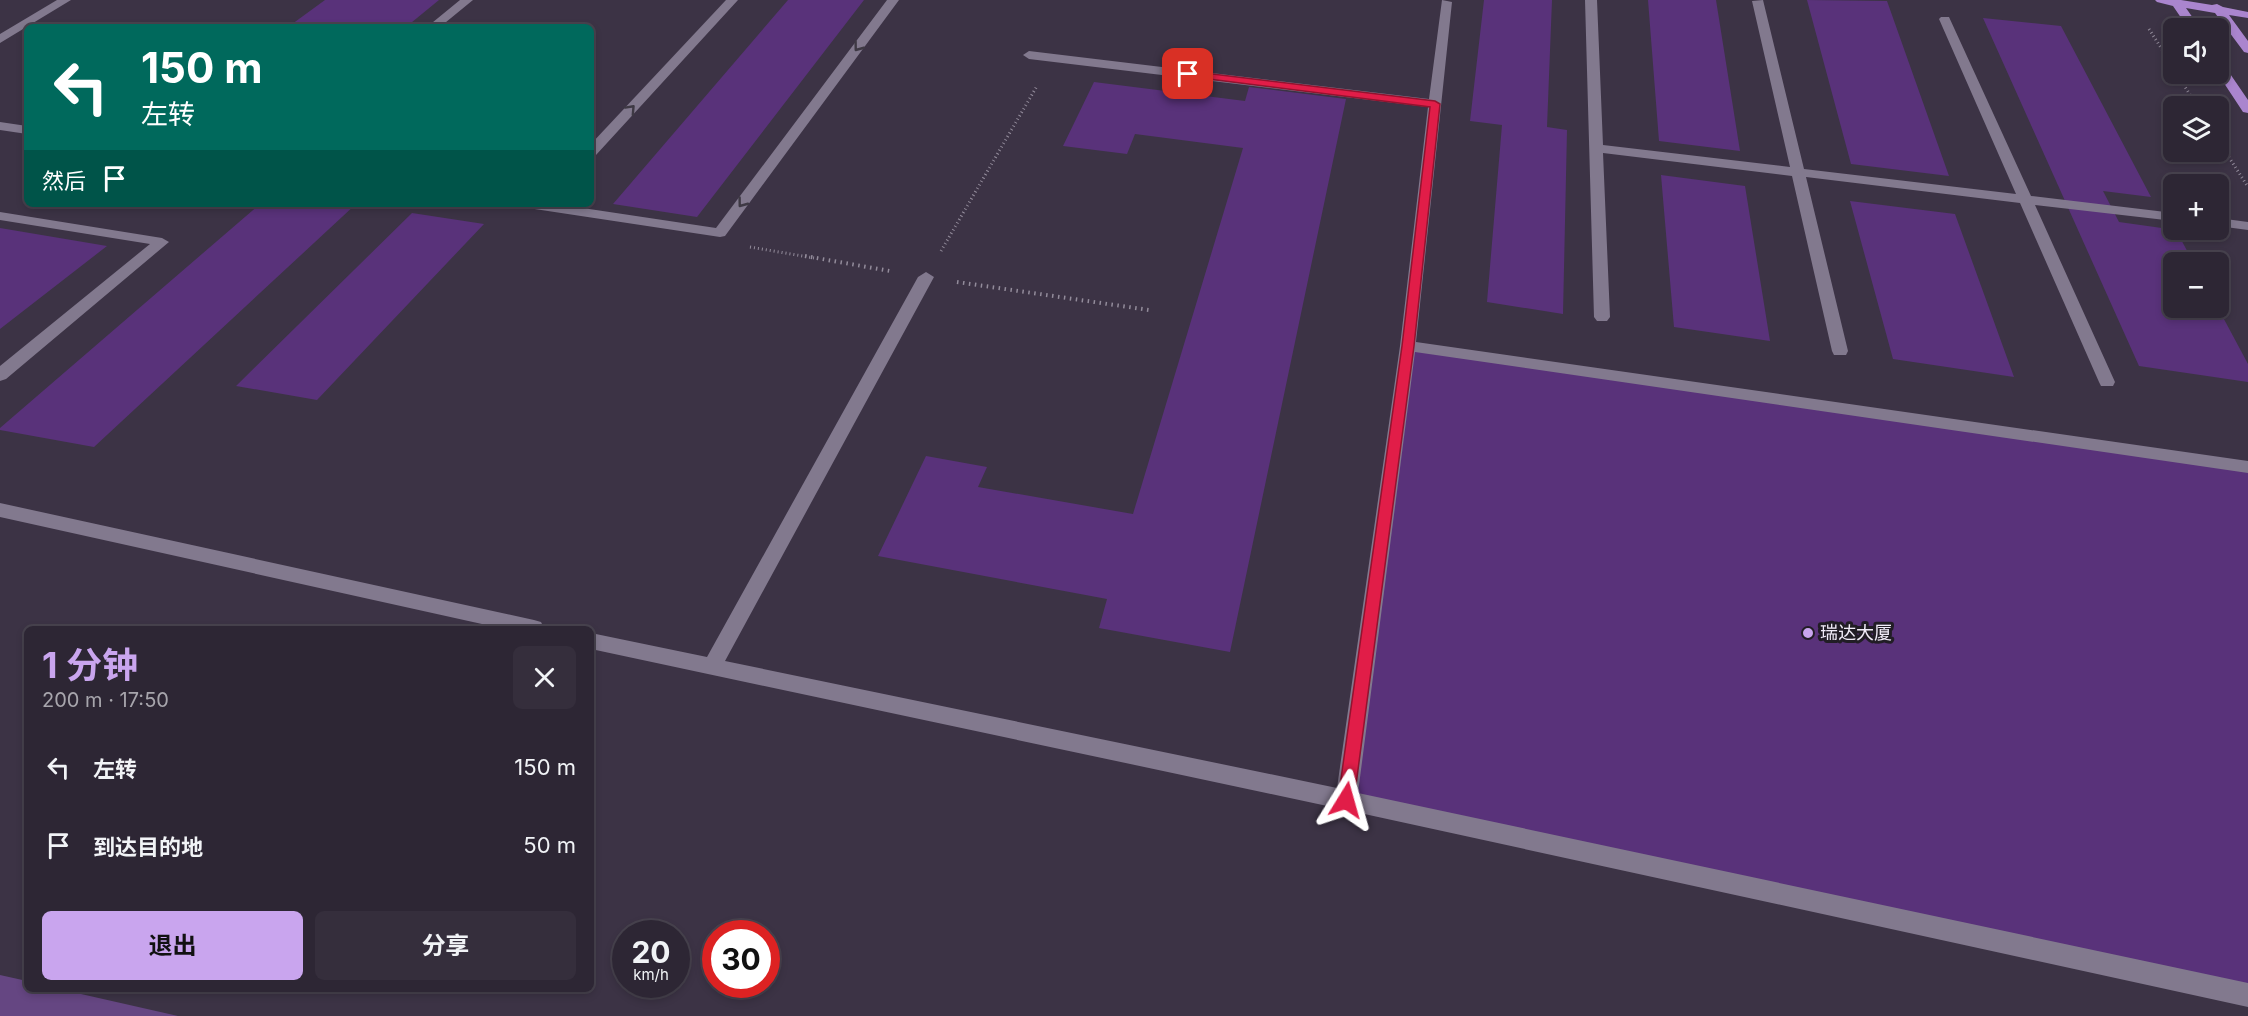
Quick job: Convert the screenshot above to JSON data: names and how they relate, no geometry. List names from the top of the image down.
{
  "places": ["瑞达大厦"],
  "page": {
    "map_buttons": ["+", "−"],
    "turn": ["150 m", "左转"],
    "then": "然后",
    "heading": ["1 分钟", "200 m · 17:50"],
    "list": [
      {
        "name": "左转",
        "value": "150 m"
      },
      {
        "name": "到达目的地",
        "value": "50 m"
      }
    ],
    "buttons": ["退出", "分享"],
    "speed": "20 km/h",
    "limit": "30"
  }
}
